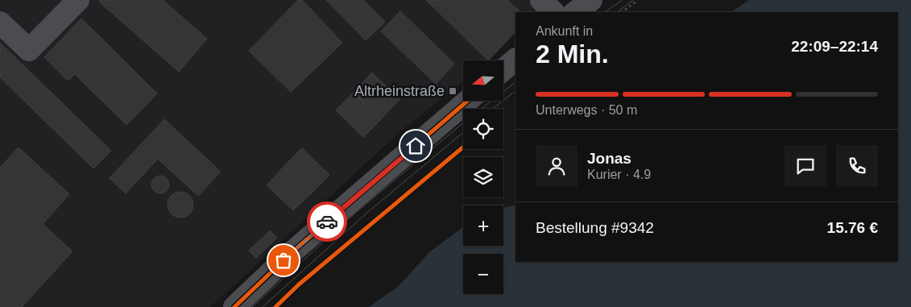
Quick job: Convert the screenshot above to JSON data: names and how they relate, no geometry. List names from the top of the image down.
{
  "places": {
    "transit": ["Altrheinstraße"]
  },
  "north": "left",
  "page": {
    "heading": ["2 Min.", "Ankunft in", "22:09–22:14"],
    "panel": [
      "Jonas",
      "Kurier · 4.9",
      "Bestellung #9342",
      "15.76 €"
    ],
    "map_buttons": ["+", "−"],
    "bar": "Unterwegs · 50 m"
  }
}
